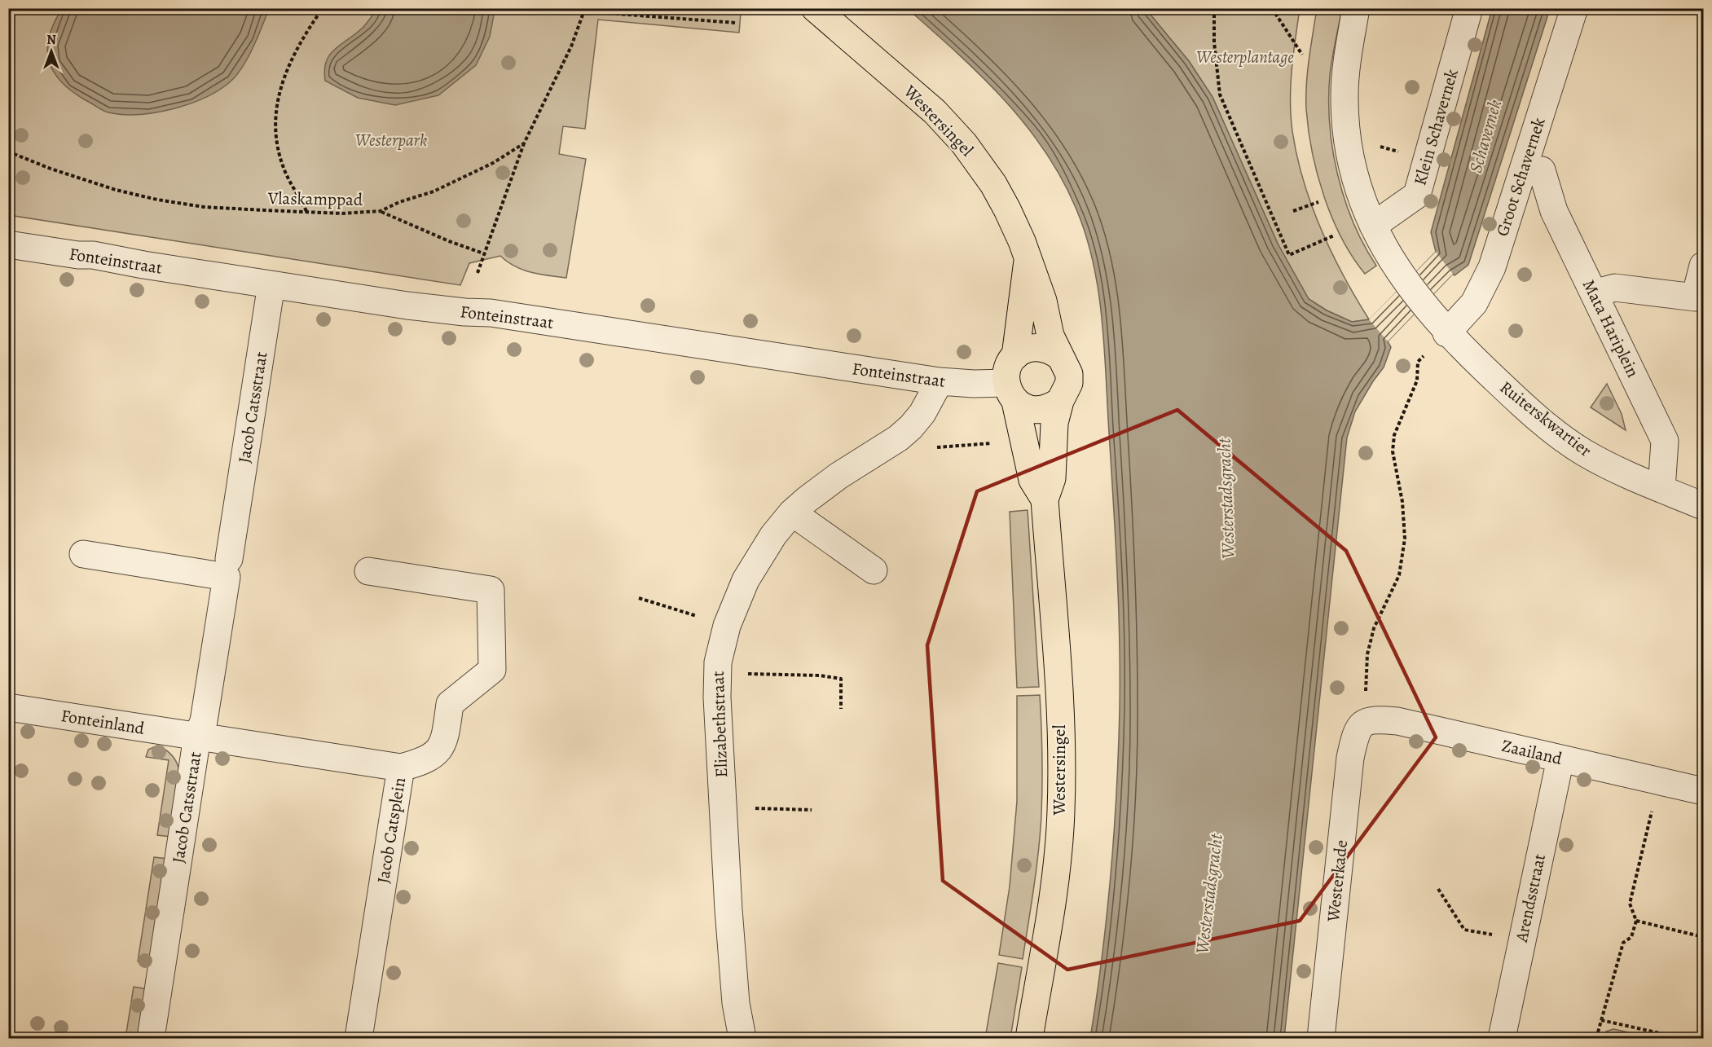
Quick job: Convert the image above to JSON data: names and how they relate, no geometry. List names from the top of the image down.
{
  "streets": {
    "main road": ["Westersingel"],
    "street": [
      "Klein Schavernek",
      "Groot Schavernek",
      "Fonteinstraat",
      "Mata Hariplein",
      "Jacob Catsstraat",
      "Ruiterskwartier",
      "Fonteinland",
      "Elizabethstraat",
      "Zaailand",
      "Jacob Catsplein",
      "Westerkade",
      "Arendsstraat"
    ],
    "path": ["Vlaskamppad"]
  },
  "crossings": [
    ["Westersingel", "Fonteinstraat"],
    ["Groot Schavernek", "Ruiterskwartier"],
    ["Fonteinstraat", "Jacob Catsstraat"],
    ["Fonteinstraat", "Elizabethstraat"],
    ["Mata Hariplein", "Ruiterskwartier"],
    ["Jacob Catsstraat", "Fonteinland"],
    ["Jacob Catsstraat", "Jacob Catsplein"],
    ["Fonteinland", "Jacob Catsplein"],
    ["Zaailand", "Westerkade"],
    ["Zaailand", "Arendsstraat"]
  ],
  "water": ["Schavernek", "Westerstadsgracht"],
  "parks": ["Westerplantage", "Westerpark"],
  "north": "top"
}
